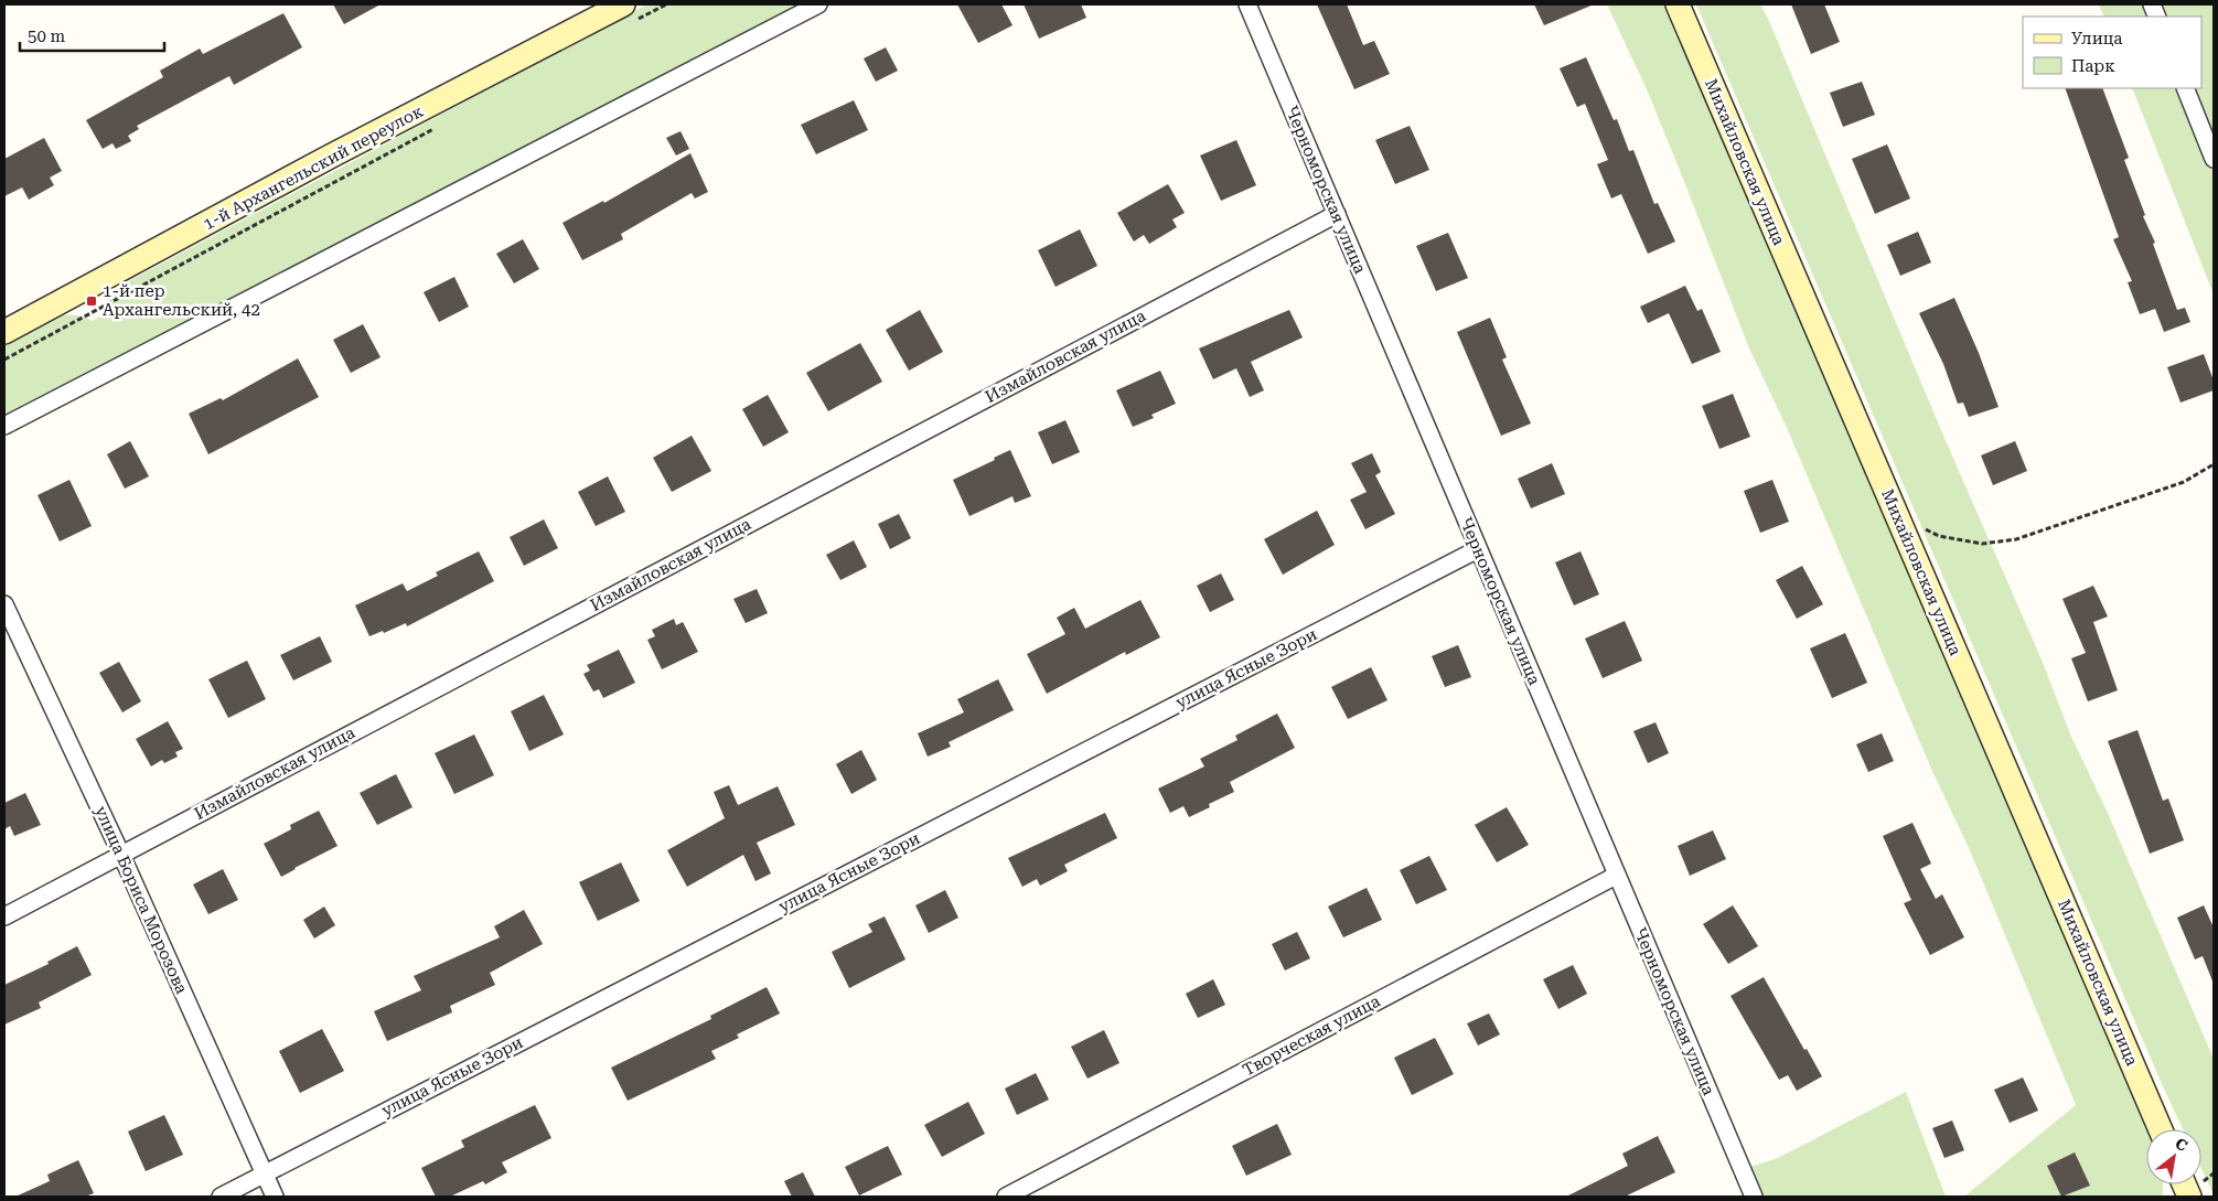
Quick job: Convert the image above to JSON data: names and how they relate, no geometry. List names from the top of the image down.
{
  "streets": {
    "street": [
      "Михайловская улица",
      "1-й Архангельский переулок",
      "Черноморская улица",
      "Измайловская улица",
      "улица Ясные Зори",
      "улица Бориса Морозова",
      "Творческая улица"
    ]
  },
  "crossings": [
    ["Черноморская улица", "Измайловская улица"],
    ["Черноморская улица", "улица Ясные Зори"],
    ["Черноморская улица", "Творческая улица"],
    ["Измайловская улица", "улица Бориса Морозова"],
    ["улица Ясные Зори", "улица Бориса Морозова"]
  ],
  "places": {
    "transit": ["1-й пер Архангельский, 42"]
  },
  "legend": ["Улица", "Парк"],
  "scale_bar": "50 m",
  "north": "top right"
}
